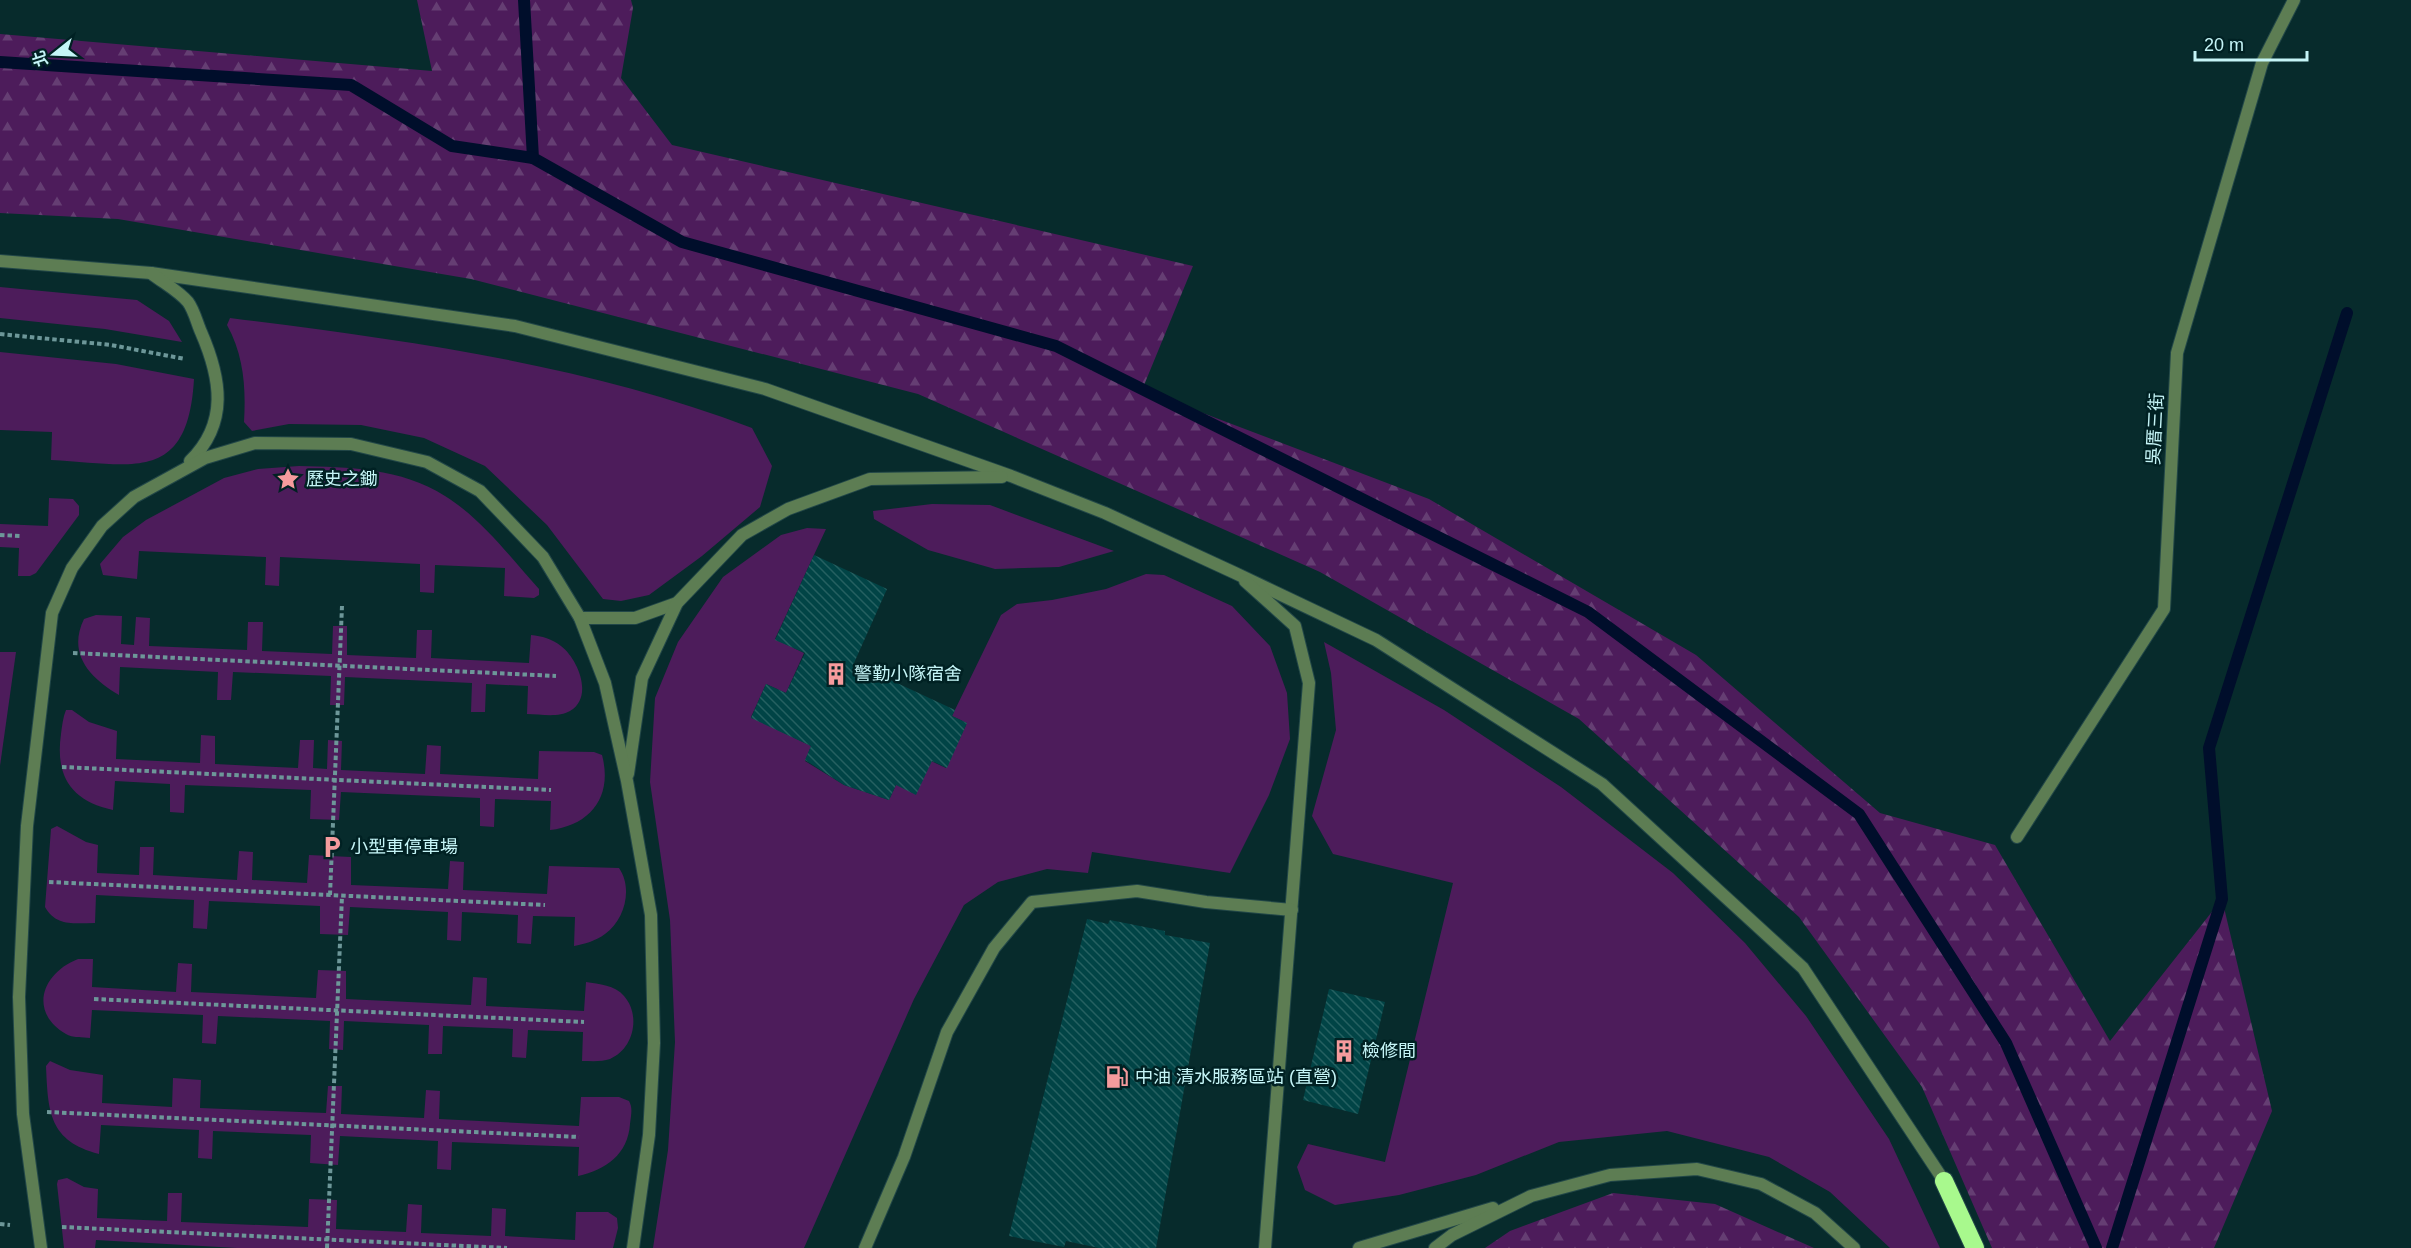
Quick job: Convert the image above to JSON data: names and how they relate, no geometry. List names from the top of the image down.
{
  "streets": {
    "street": ["吳厝三街"]
  },
  "places": {
    "place": ["歷史之鋤"],
    "building": ["警勤小隊宿舍", "檢修間"],
    "parking": ["小型車停車場"],
    "fuel station": ["中油 清水服務區站 (直營)"]
  },
  "scale_bar": "20 m",
  "north": "left"
}
